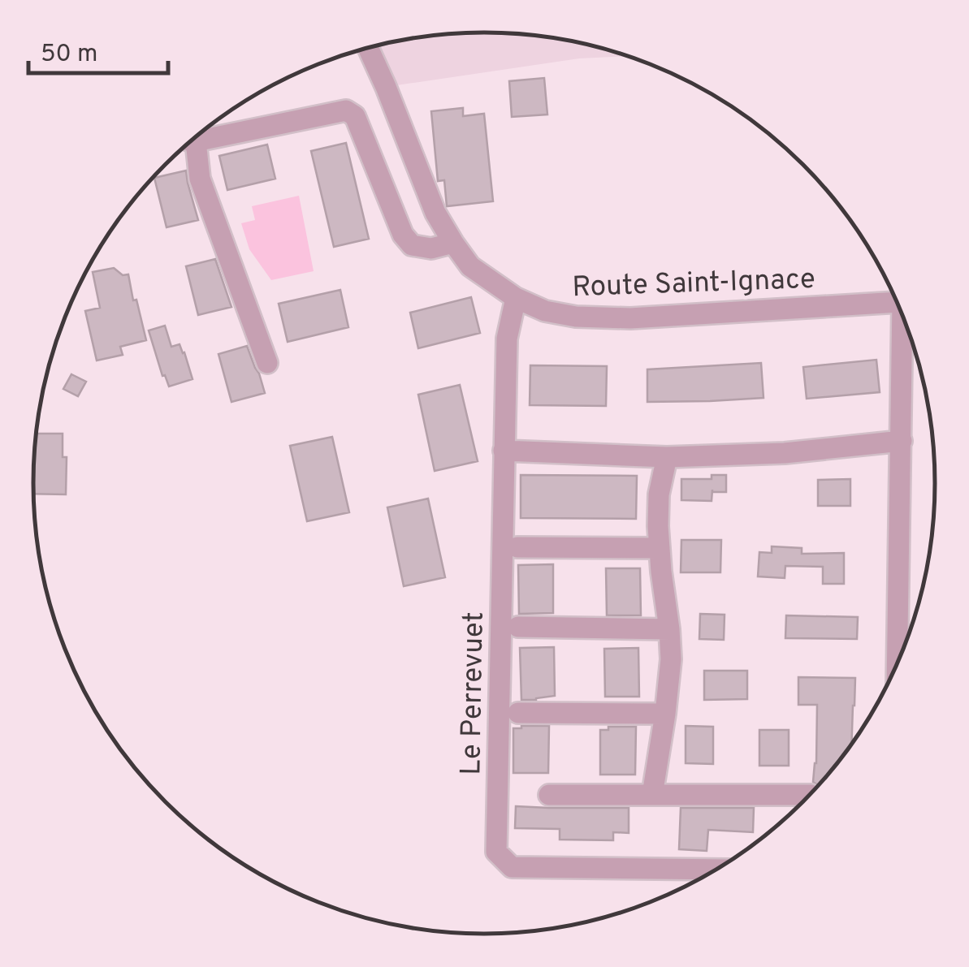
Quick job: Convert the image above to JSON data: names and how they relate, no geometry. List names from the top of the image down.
{
  "streets": {
    "street": ["Route Saint-Ignace", "Le Perrevuet"]
  },
  "crossings": [
    ["Route Saint-Ignace", "Le Perrevuet"]
  ],
  "scale_bar": "50 m"
}
